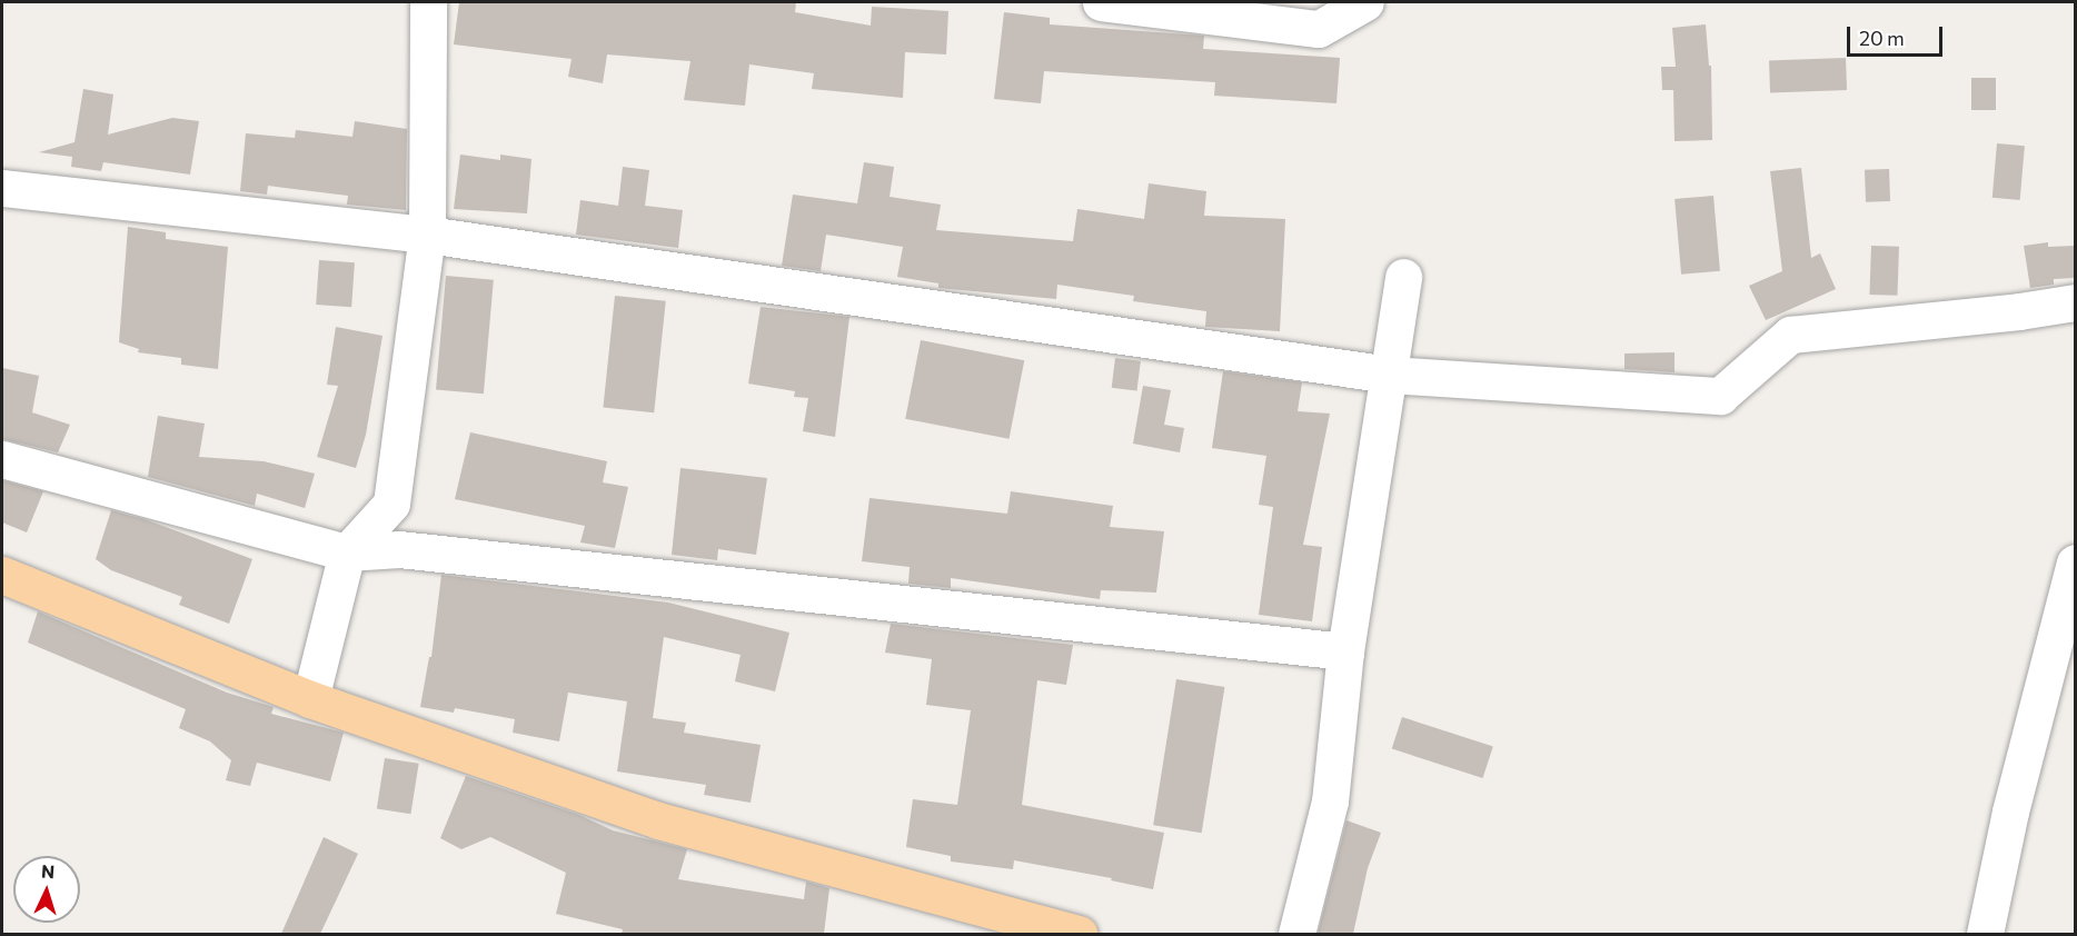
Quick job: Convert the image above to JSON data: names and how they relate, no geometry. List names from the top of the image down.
{
  "scale_bar": "20 m",
  "north": "top"
}
